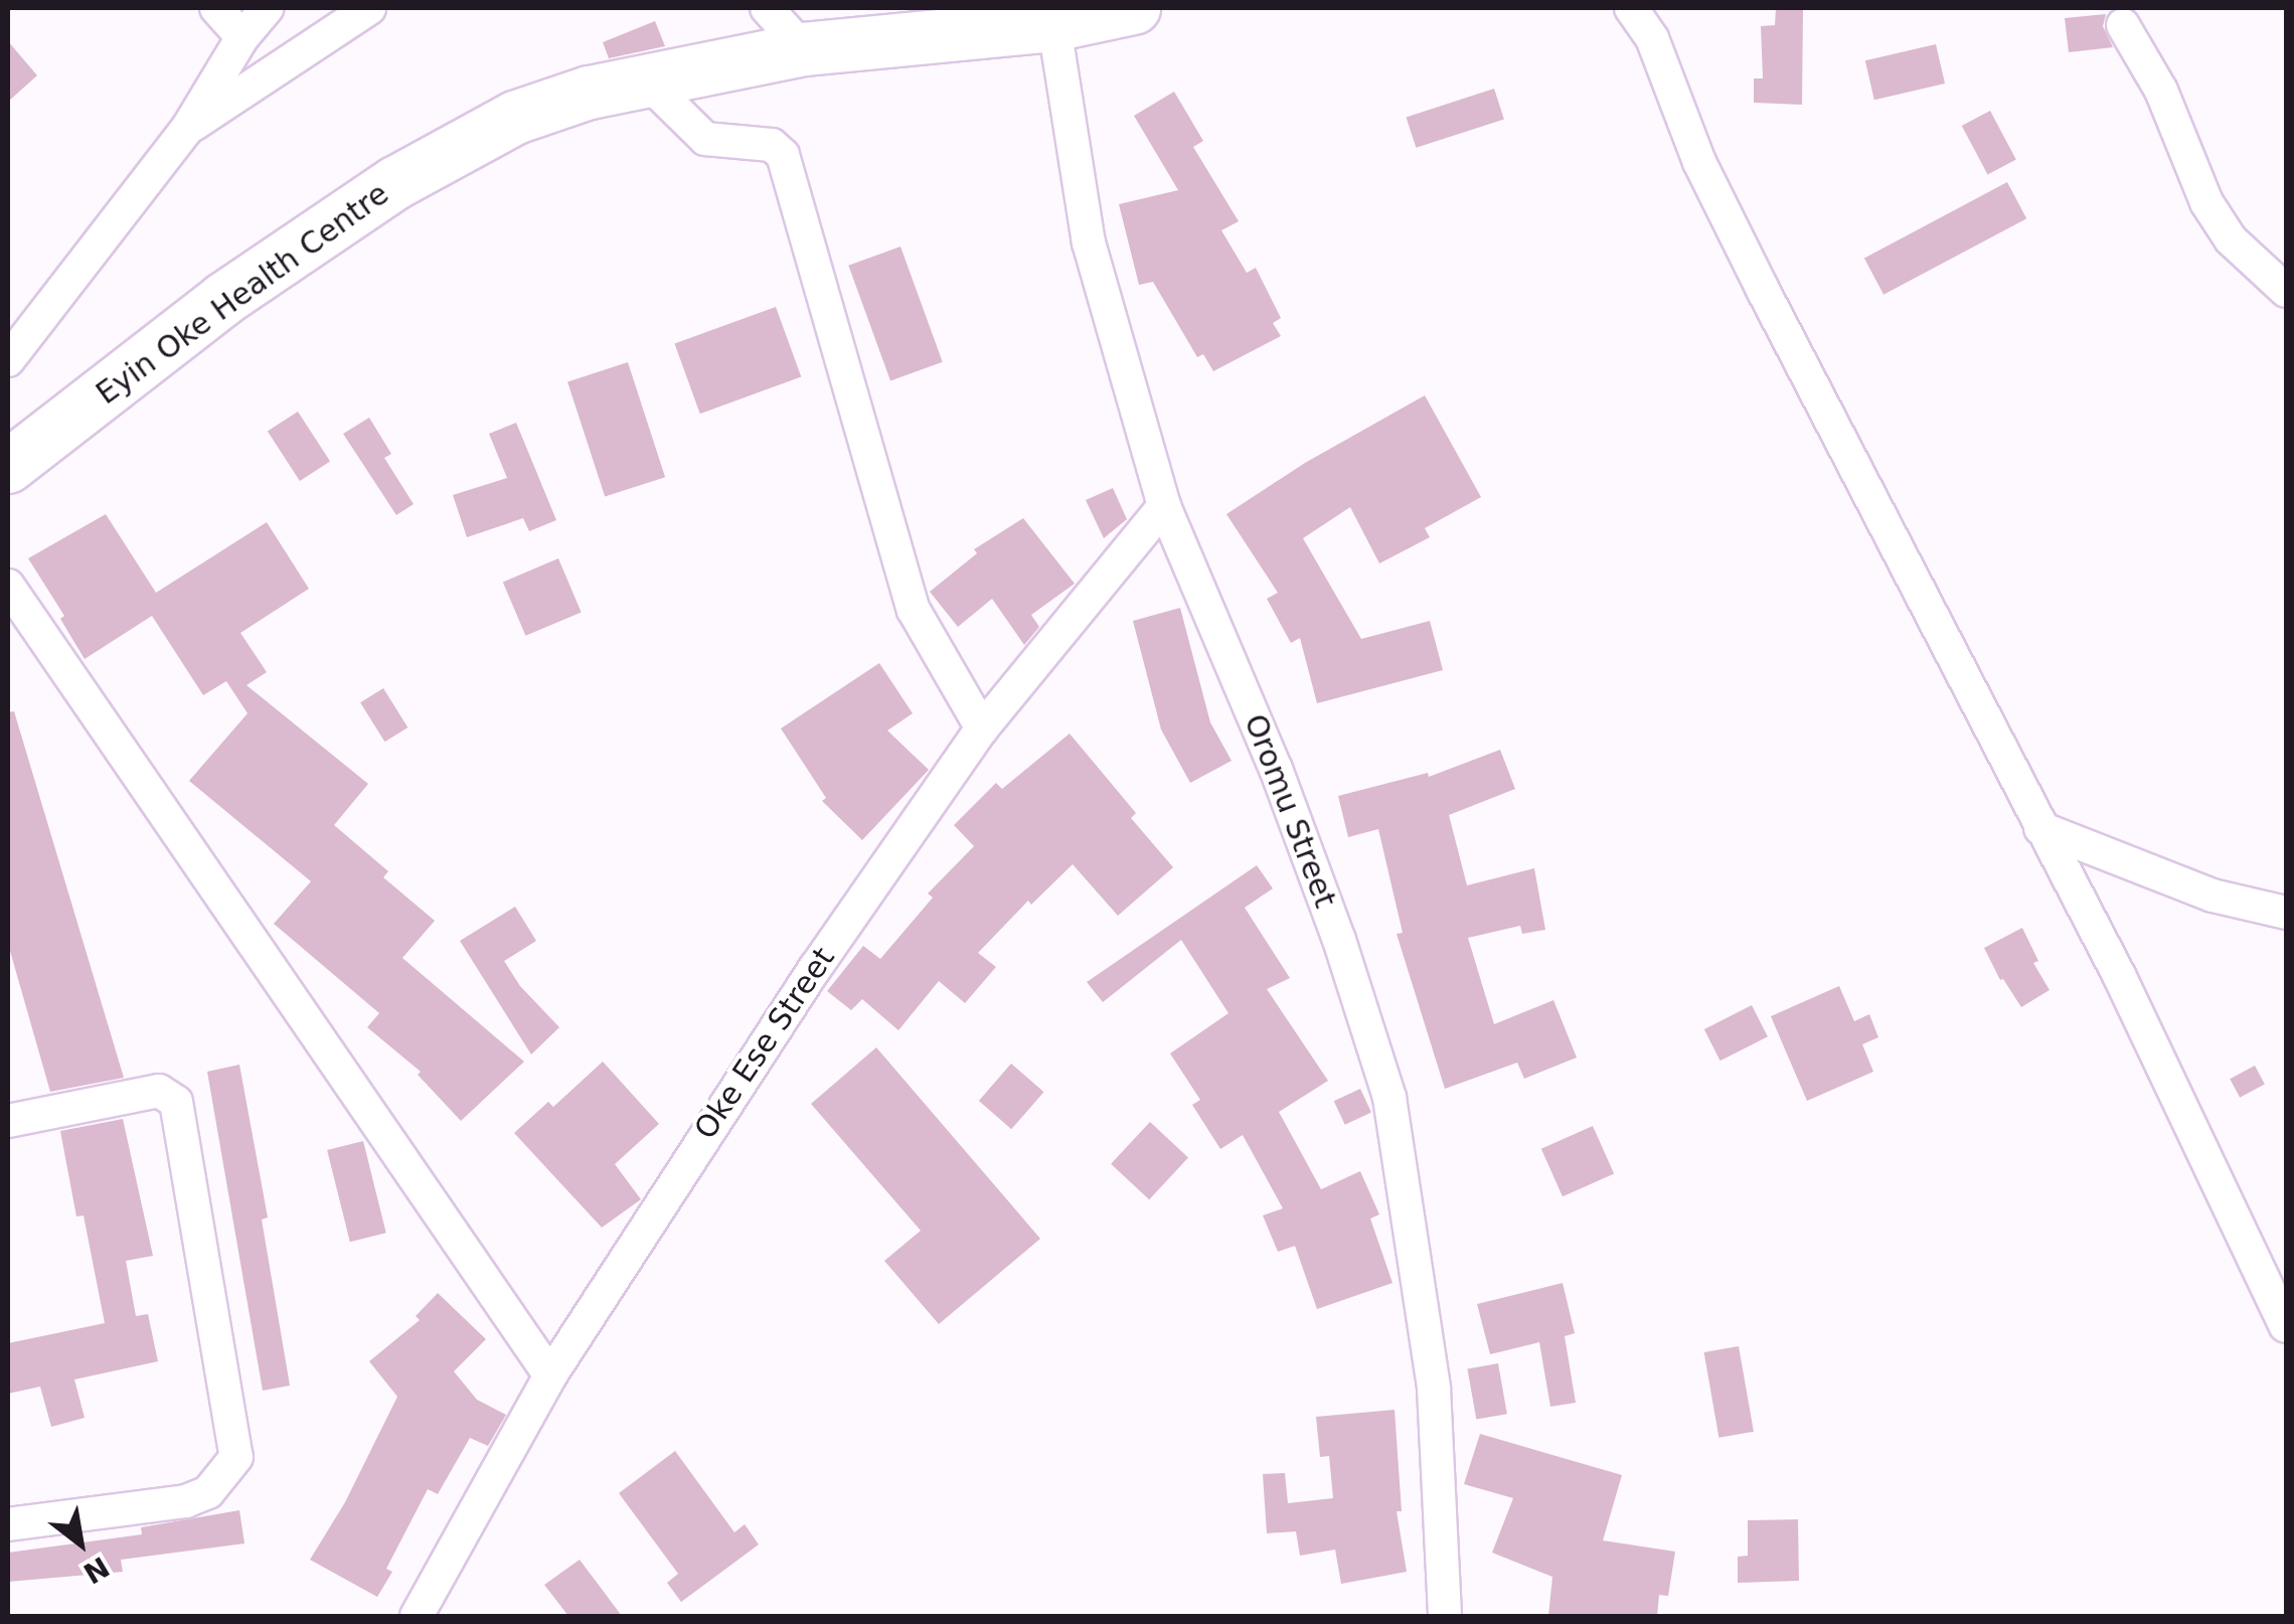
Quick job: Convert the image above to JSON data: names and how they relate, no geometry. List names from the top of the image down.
{
  "streets": {
    "main road": ["Eyin Oke Health Centre"],
    "street": ["Oromu Street", "Oke Ese Street"]
  },
  "crossings": [
    ["Eyin Oke Health Centre", "Oromu Street"],
    ["Oromu Street", "Oke Ese Street"]
  ],
  "north": "bottom right"
}
